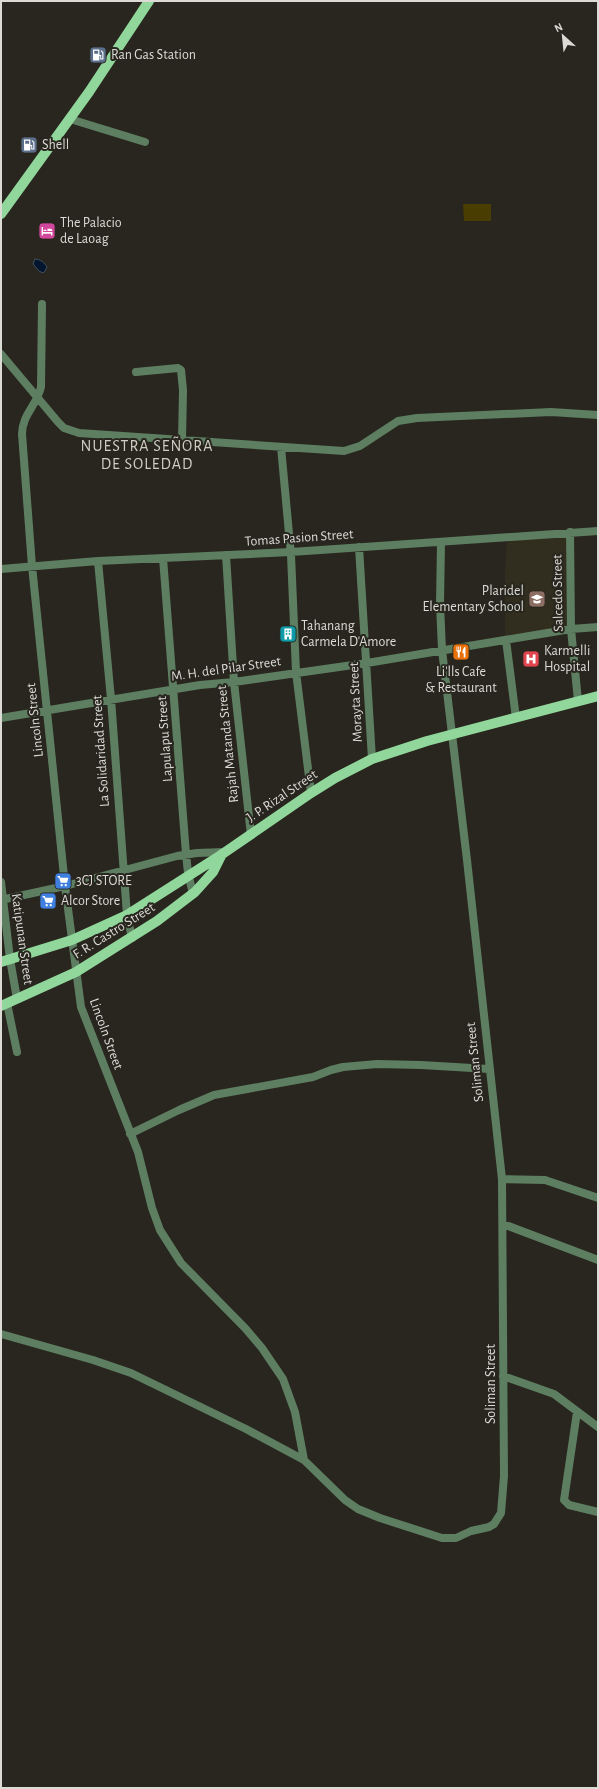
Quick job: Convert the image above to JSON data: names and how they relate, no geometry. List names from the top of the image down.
{
  "streets": {
    "main road": ["J. P. Rizal Street", "F. R. Castro Street"],
    "street": [
      "Tomas Pasion Street",
      "Salcedo Street",
      "M. H. del Pilar Street",
      "Morayta Street",
      "Lincoln Street",
      "Lapulapu Street",
      "Rajah Matanda Street",
      "La Solidaridad Street",
      "Katipunan Street",
      "Soliman Street"
    ]
  },
  "crossings": [
    ["Tomas Pasion Street", "Salcedo Street"],
    ["Tomas Pasion Street", "Morayta Street"],
    ["Tomas Pasion Street", "Lincoln Street"],
    ["Tomas Pasion Street", "Lapulapu Street"],
    ["Tomas Pasion Street", "Rajah Matanda Street"],
    ["Tomas Pasion Street", "La Solidaridad Street"],
    ["Tomas Pasion Street", "Soliman Street"],
    ["Salcedo Street", "M. H. del Pilar Street"],
    ["Salcedo Street", "J. P. Rizal Street"],
    ["M. H. del Pilar Street", "Morayta Street"],
    ["M. H. del Pilar Street", "Lincoln Street"],
    ["M. H. del Pilar Street", "Lapulapu Street"],
    ["M. H. del Pilar Street", "Rajah Matanda Street"],
    ["M. H. del Pilar Street", "La Solidaridad Street"],
    ["M. H. del Pilar Street", "Soliman Street"],
    ["Morayta Street", "J. P. Rizal Street"],
    ["Lincoln Street", "J. P. Rizal Street"],
    ["Lincoln Street", "F. R. Castro Street"],
    ["Lincoln Street", "Soliman Street"],
    ["Lapulapu Street", "J. P. Rizal Street"],
    ["Lapulapu Street", "F. R. Castro Street"],
    ["Rajah Matanda Street", "J. P. Rizal Street"],
    ["La Solidaridad Street", "J. P. Rizal Street"],
    ["La Solidaridad Street", "F. R. Castro Street"],
    ["J. P. Rizal Street", "F. R. Castro Street"],
    ["J. P. Rizal Street", "Katipunan Street"],
    ["J. P. Rizal Street", "Soliman Street"],
    ["F. R. Castro Street", "Katipunan Street"]
  ],
  "districts": ["NUESTRA SEÑORA DE SOLEDAD"],
  "places": {
    "fuel station": ["Ran Gas Station", "Shell"],
    "hotel": ["The Palacio de Laoag"],
    "school or university": ["Plaridel Elementary School"],
    "building": ["Tahanang Carmela D'Amore"],
    "restaurant": ["Li'lls Cafe & Restaurant"],
    "hospital": ["Karmelli Hospital"],
    "supermarket": ["3CJ STORE", "Alcor Store"]
  },
  "north": "top left"
}
